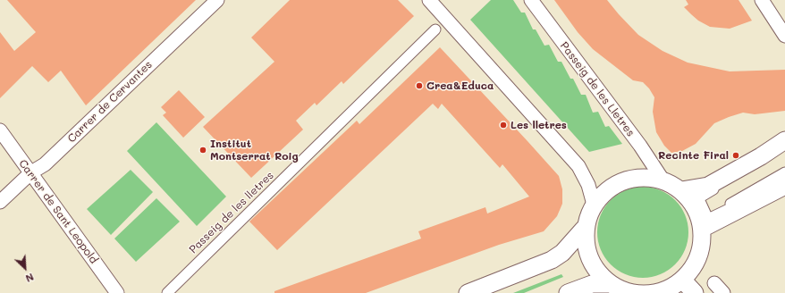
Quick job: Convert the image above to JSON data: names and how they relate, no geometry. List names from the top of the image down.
{
  "streets": {
    "street": [
      "Passeig de les Lletres",
      "Carrer de Cervantes",
      "Carrer de Sant Leopold",
      "Passeig de les lletres"
    ]
  },
  "crossings": [
    ["Carrer de Cervantes", "Carrer de Sant Leopold"]
  ],
  "places": [
    "Crea&Educa",
    "Les lletres",
    "Institut Montserrat Roig",
    "Recinte Firal"
  ],
  "north": "bottom right"
}
